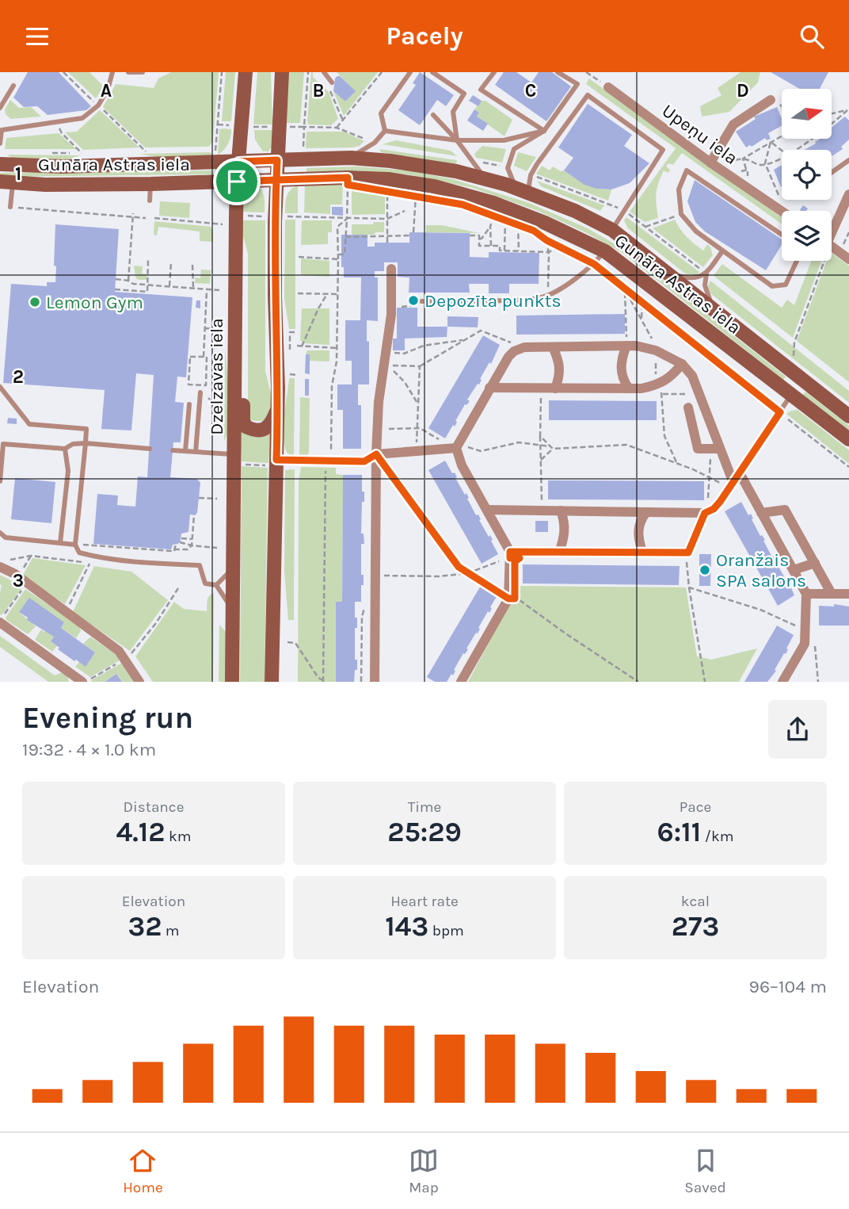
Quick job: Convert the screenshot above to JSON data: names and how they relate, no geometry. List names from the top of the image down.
{
  "streets": {
    "main road": ["Gunāra Astras iela", "Dzelzavas iela"],
    "street": ["Upeņu iela"]
  },
  "crossings": [
    ["Gunāra Astras iela", "Dzelzavas iela"]
  ],
  "places": ["Depozīta punkts", "Lemon Gym", "Oranžais SPA salons"],
  "north": "right",
  "page": {
    "header": "Pacely",
    "heading": ["Evening run", "19:32 · 4 × 1.0 km"],
    "stats": [
      ["Distance", "4.12 km"],
      ["Time", "25:29"],
      ["Pace", "6:11 /km"],
      ["Elevation", "32 m"],
      ["Heart rate", "143 bpm"],
      ["kcal", "273"]
    ],
    "chart": ["Elevation", "96–104 m"],
    "tabs": ["Home", "Map", "Saved"]
  },
  "grid": {
    "columns": [
      "A",
      "B",
      "C",
      "D"
    ],
    "rows": ["1", "2", "3"]
  }
}
